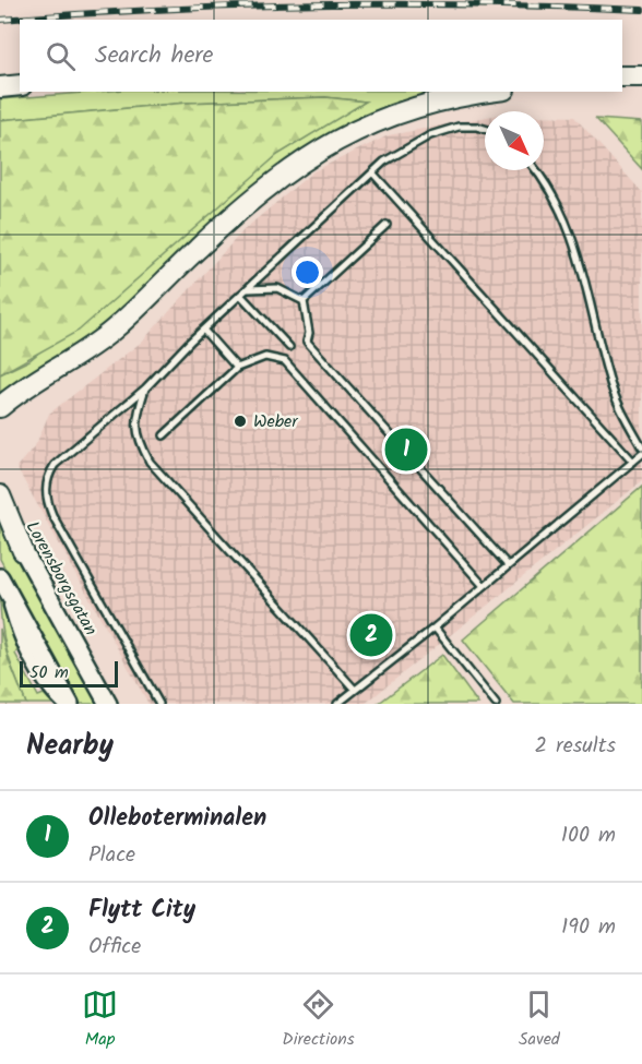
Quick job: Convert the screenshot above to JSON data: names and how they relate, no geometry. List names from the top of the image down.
{
  "streets": {
    "main road": ["Lorensborgsgatan"]
  },
  "places": ["Weber"],
  "scale_bar": "50 m",
  "north": "bottom right",
  "page": {
    "search": "Search here",
    "pins": ["1", "2"],
    "scale": "50 m",
    "heading": ["Nearby", "2 results"],
    "list": [
      {
        "mark": "1",
        "name": "Olleboterminalen",
        "note": "Place",
        "value": "100 m"
      },
      {
        "mark": "2",
        "name": "Flytt City",
        "note": "Office",
        "value": "190 m"
      }
    ],
    "nav": ["Map", "Directions", "Saved"]
  }
}
